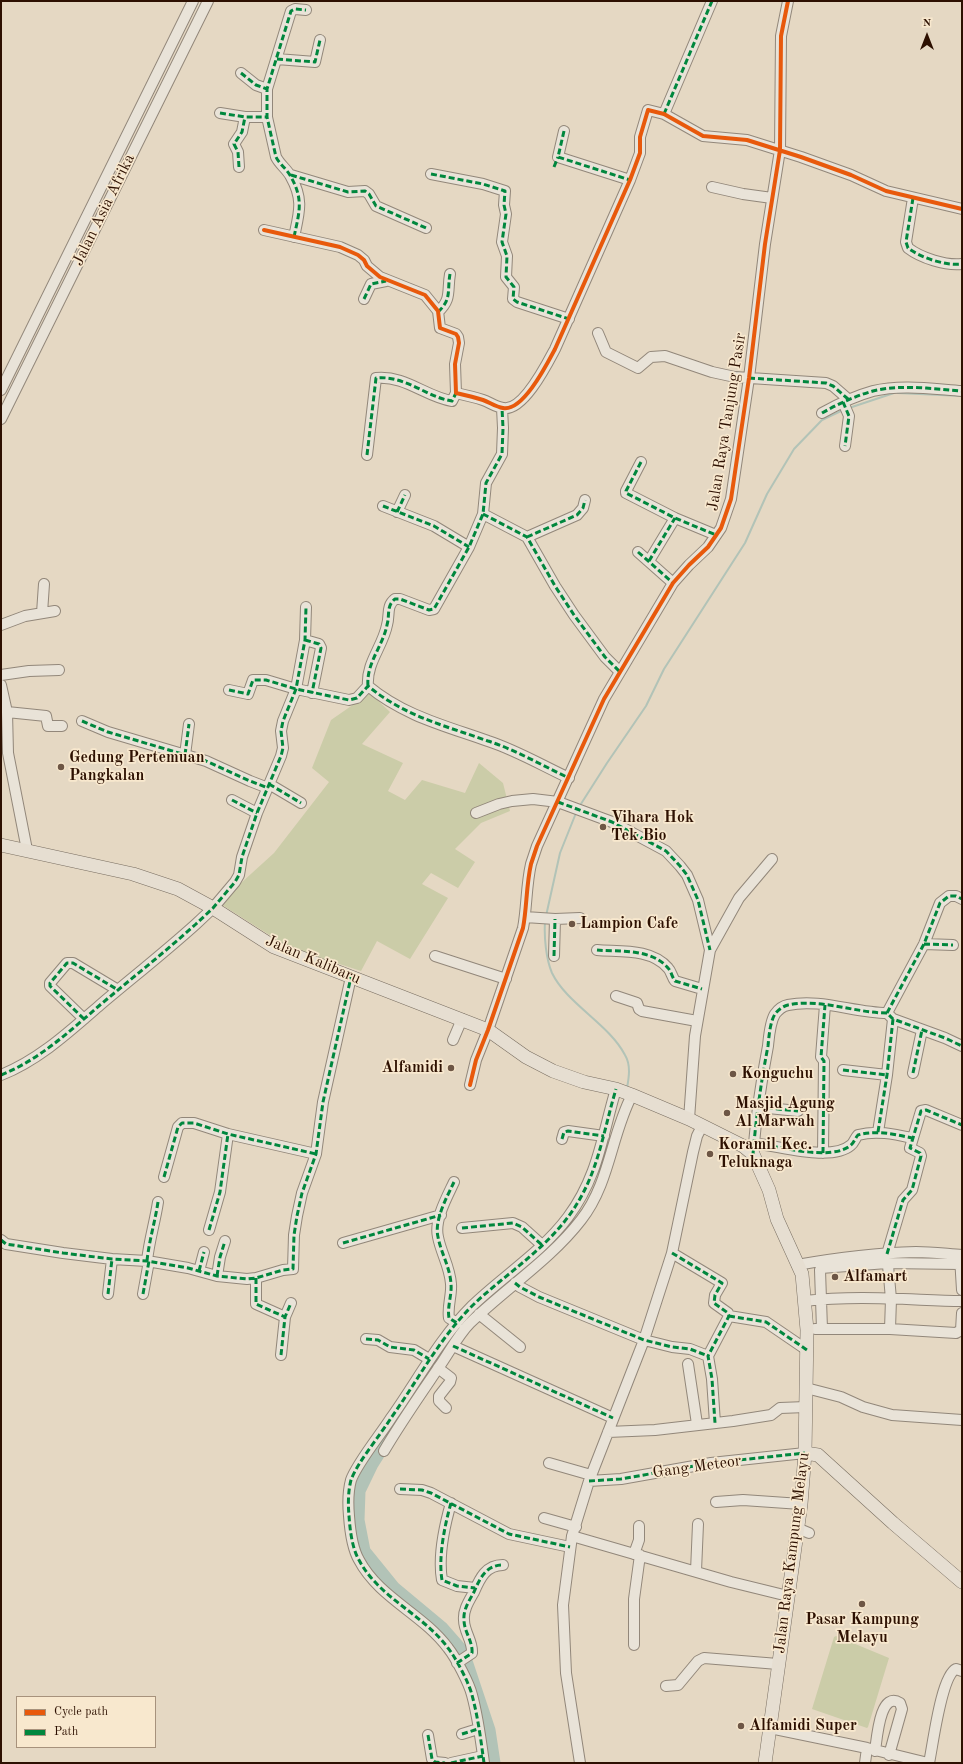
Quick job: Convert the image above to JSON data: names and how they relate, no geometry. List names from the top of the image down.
{
  "streets": {
    "main road": ["Jalan Kalibaru", "Jalan Raya Kampung Melayu"],
    "street": ["Jalan Asia Afrika", "Jalan Raya Tanjung Pasir", "Gang Meteor"]
  },
  "crossings": [
    ["Jalan Raya Tanjung Pasir", "Jalan Kalibaru"],
    ["Gang Meteor", "Jalan Raya Kampung Melayu"]
  ],
  "places": [
    "Gedung Pertemuan Pangkalan",
    "Vihara Hok Tek Bio",
    "Lampion Cafe",
    "Alfamidi",
    "Konguchu",
    "Masjid Agung Al Marwah",
    "Koramil Kec. Teluknaga",
    "Alfamart",
    "Pasar Kampung Melayu",
    "Alfamidi Super"
  ],
  "legend": ["Cycle path", "Path"],
  "north": "top"
}
